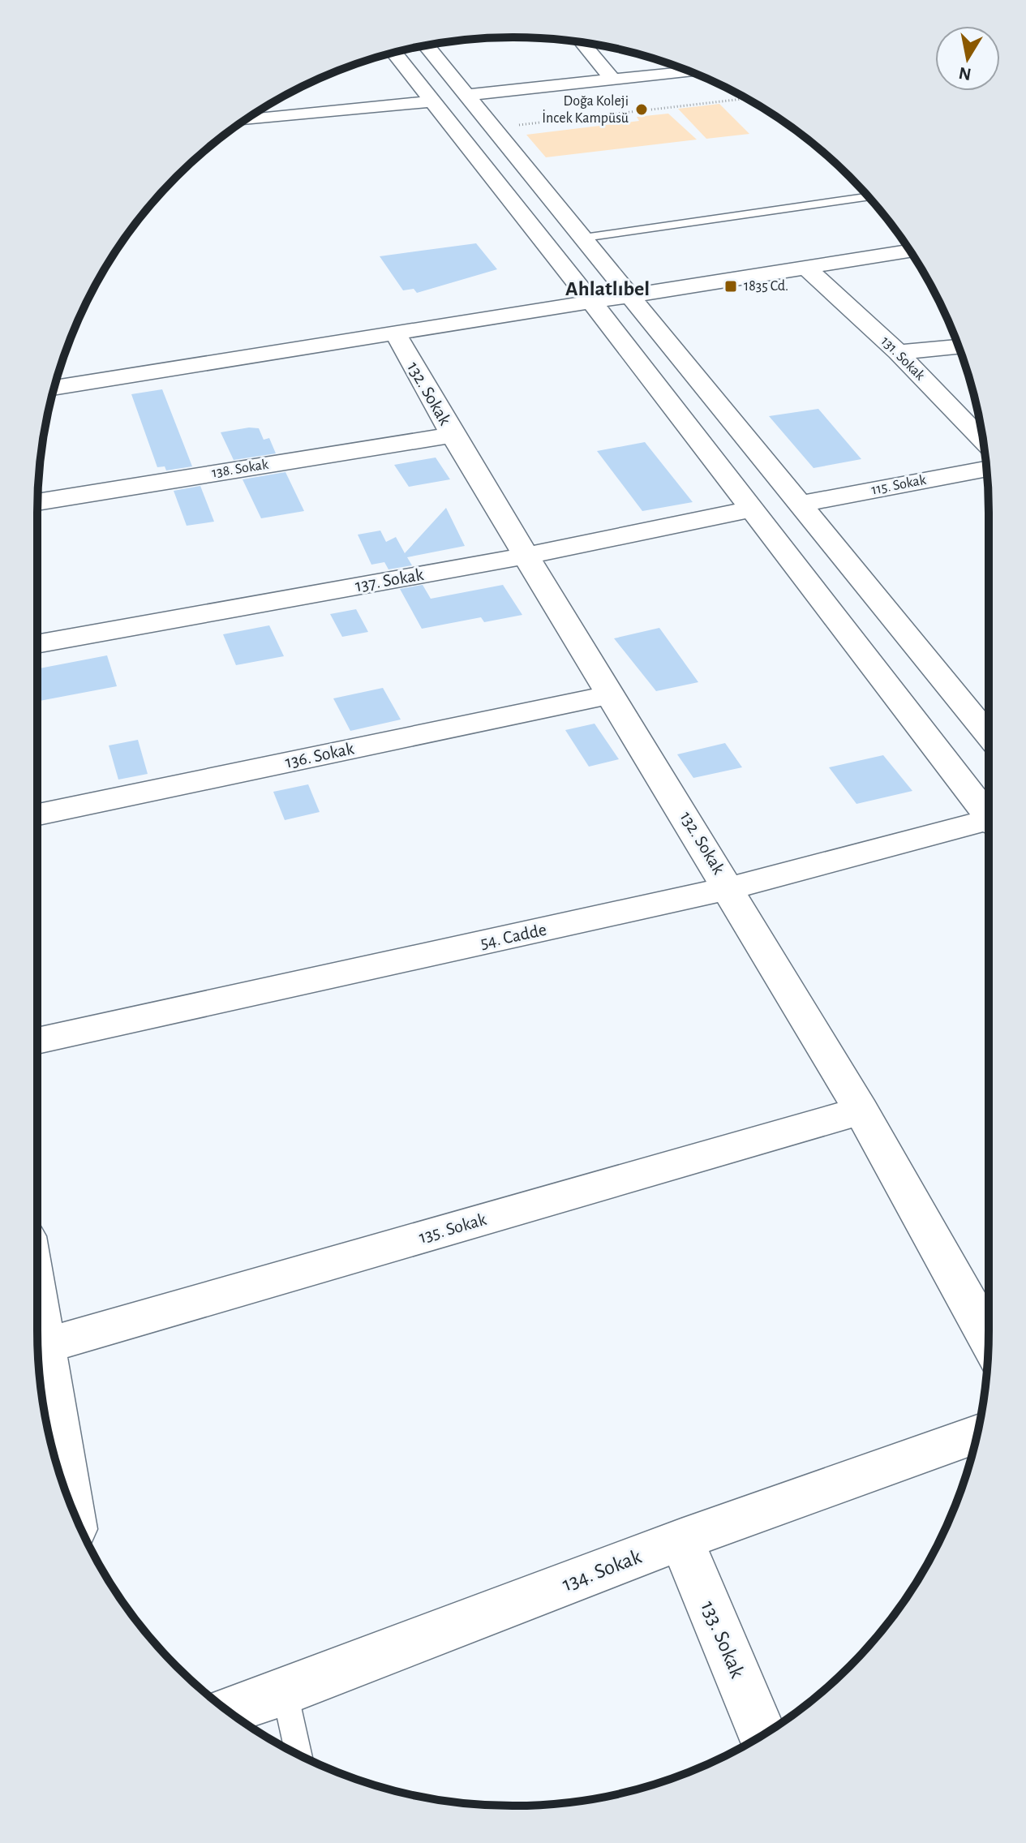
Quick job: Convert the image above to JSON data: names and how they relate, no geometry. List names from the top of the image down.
{
  "streets": {
    "street": [
      "131. Sokak",
      "132. Sokak",
      "138. Sokak",
      "115. Sokak",
      "137. Sokak",
      "136. Sokak",
      "54. Cadde",
      "135. Sokak",
      "134. Sokak",
      "133. Sokak"
    ]
  },
  "crossings": [
    ["132. Sokak", "138. Sokak"],
    ["132. Sokak", "137. Sokak"],
    ["132. Sokak", "136. Sokak"],
    ["132. Sokak", "54. Cadde"],
    ["132. Sokak", "135. Sokak"],
    ["134. Sokak", "133. Sokak"]
  ],
  "districts": ["Ahlatlıbel"],
  "places": {
    "other": ["Doğa Koleji İncek Kampüsü"],
    "transit": ["1835 Cd."]
  },
  "north": "bottom"
}
